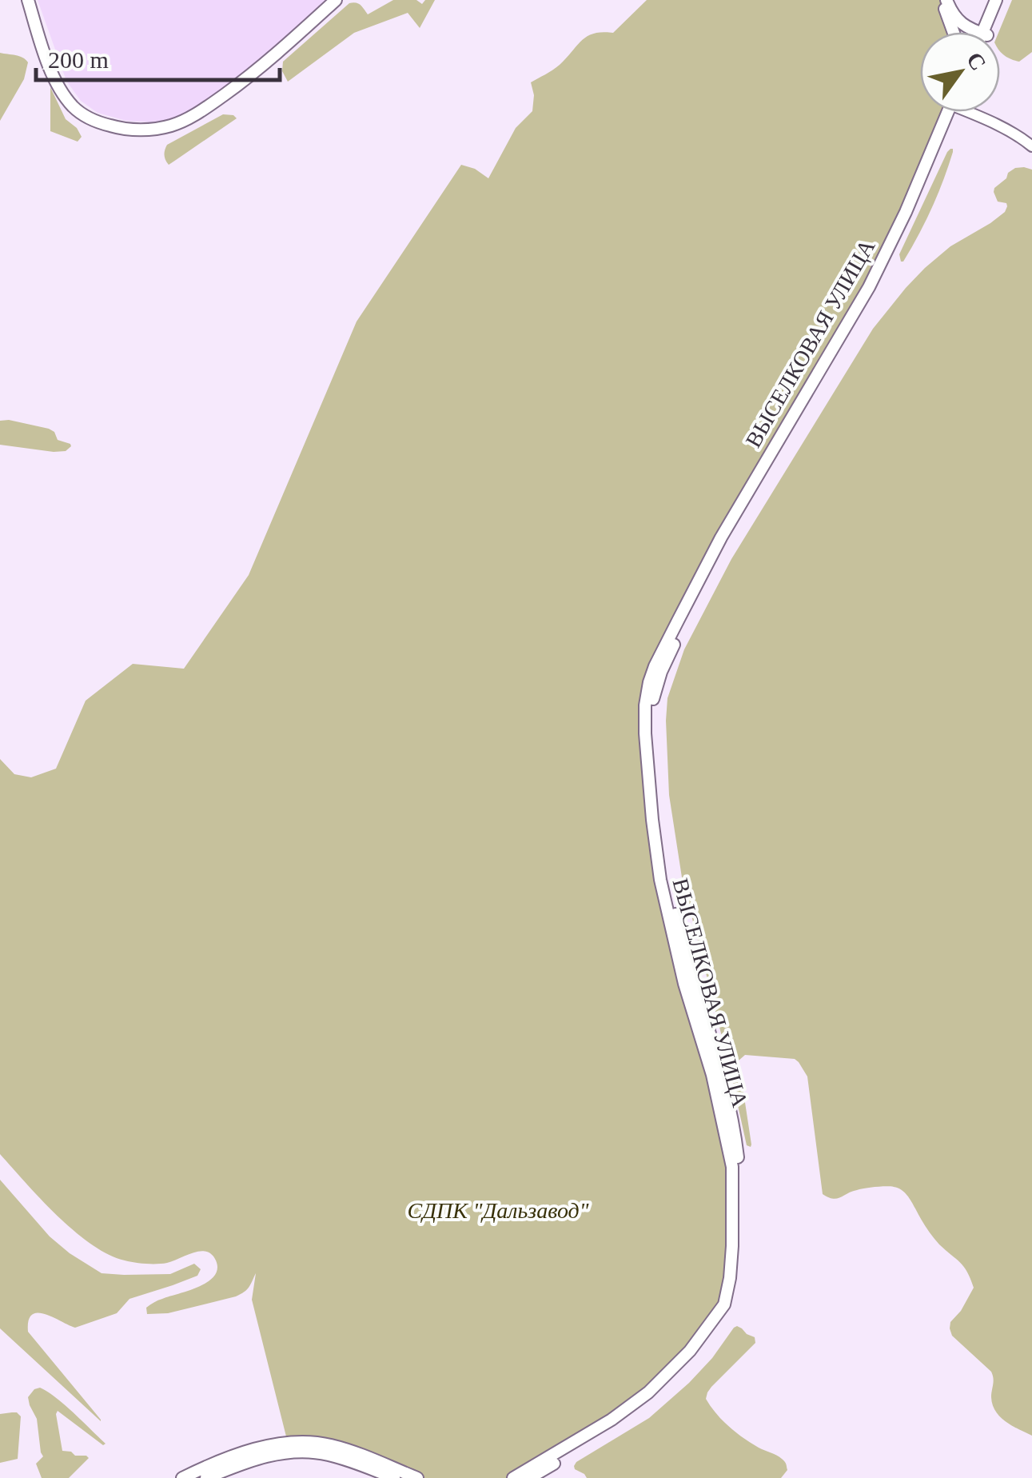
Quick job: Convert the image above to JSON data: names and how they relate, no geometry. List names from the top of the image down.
{
  "streets": {
    "main road": ["ВЫСЕЛКОВАЯ УЛИЦА"]
  },
  "parks": ["СДПК \"Дальзавод\""],
  "scale_bar": "200 m",
  "north": "top right"
}
